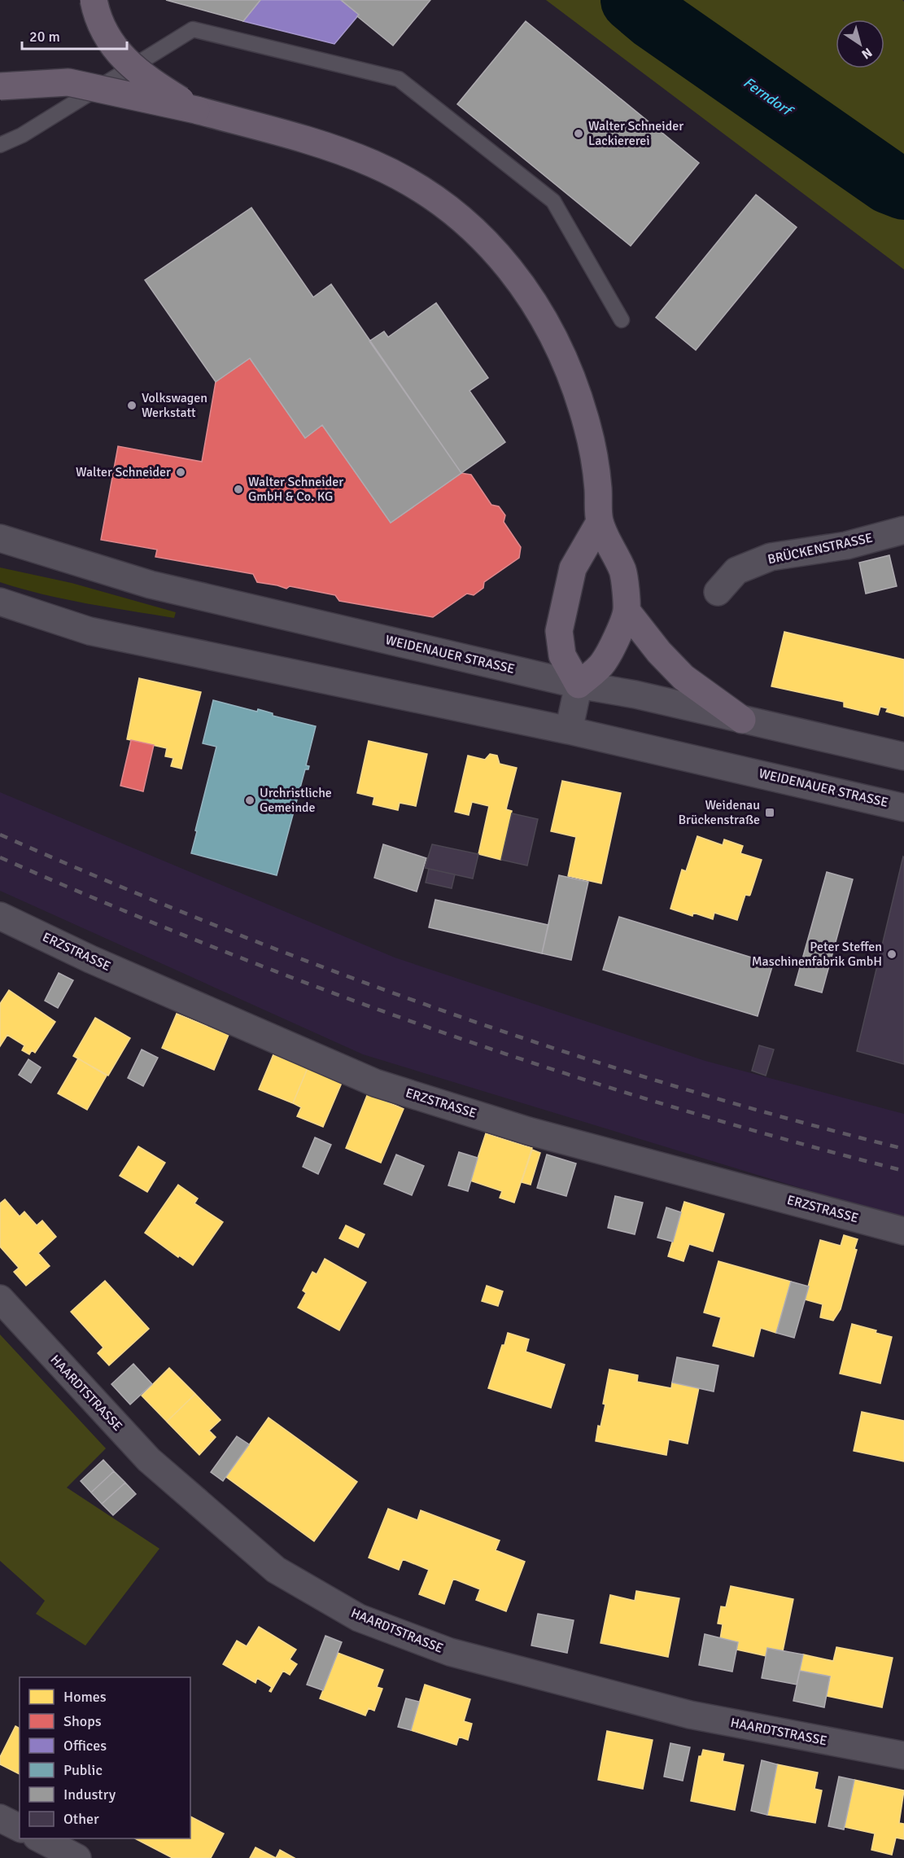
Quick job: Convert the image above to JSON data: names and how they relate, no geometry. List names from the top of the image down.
{
  "streets": {
    "street": [
      "BRÜCKENSTRASSE",
      "WEIDENAUER STRASSE",
      "ERZSTRASSE",
      "HAARDTSTRASSE"
    ]
  },
  "water": ["Ferndorf"],
  "places": {
    "other": [
      "Walter Schneider Lackiererei",
      "Volkswagen Werkstatt",
      "Walter Schneider",
      "Walter Schneider GmbH & Co. KG",
      "Urchristliche Gemeinde",
      "Peter Steffen Maschinenfabrik GmbH"
    ],
    "transit": ["Weidenau Brückenstraße"]
  },
  "legend": [
    "Homes",
    "Shops",
    "Offices",
    "Public",
    "Industry",
    "Other"
  ],
  "scale_bar": "20 m",
  "north": "bottom right"
}
